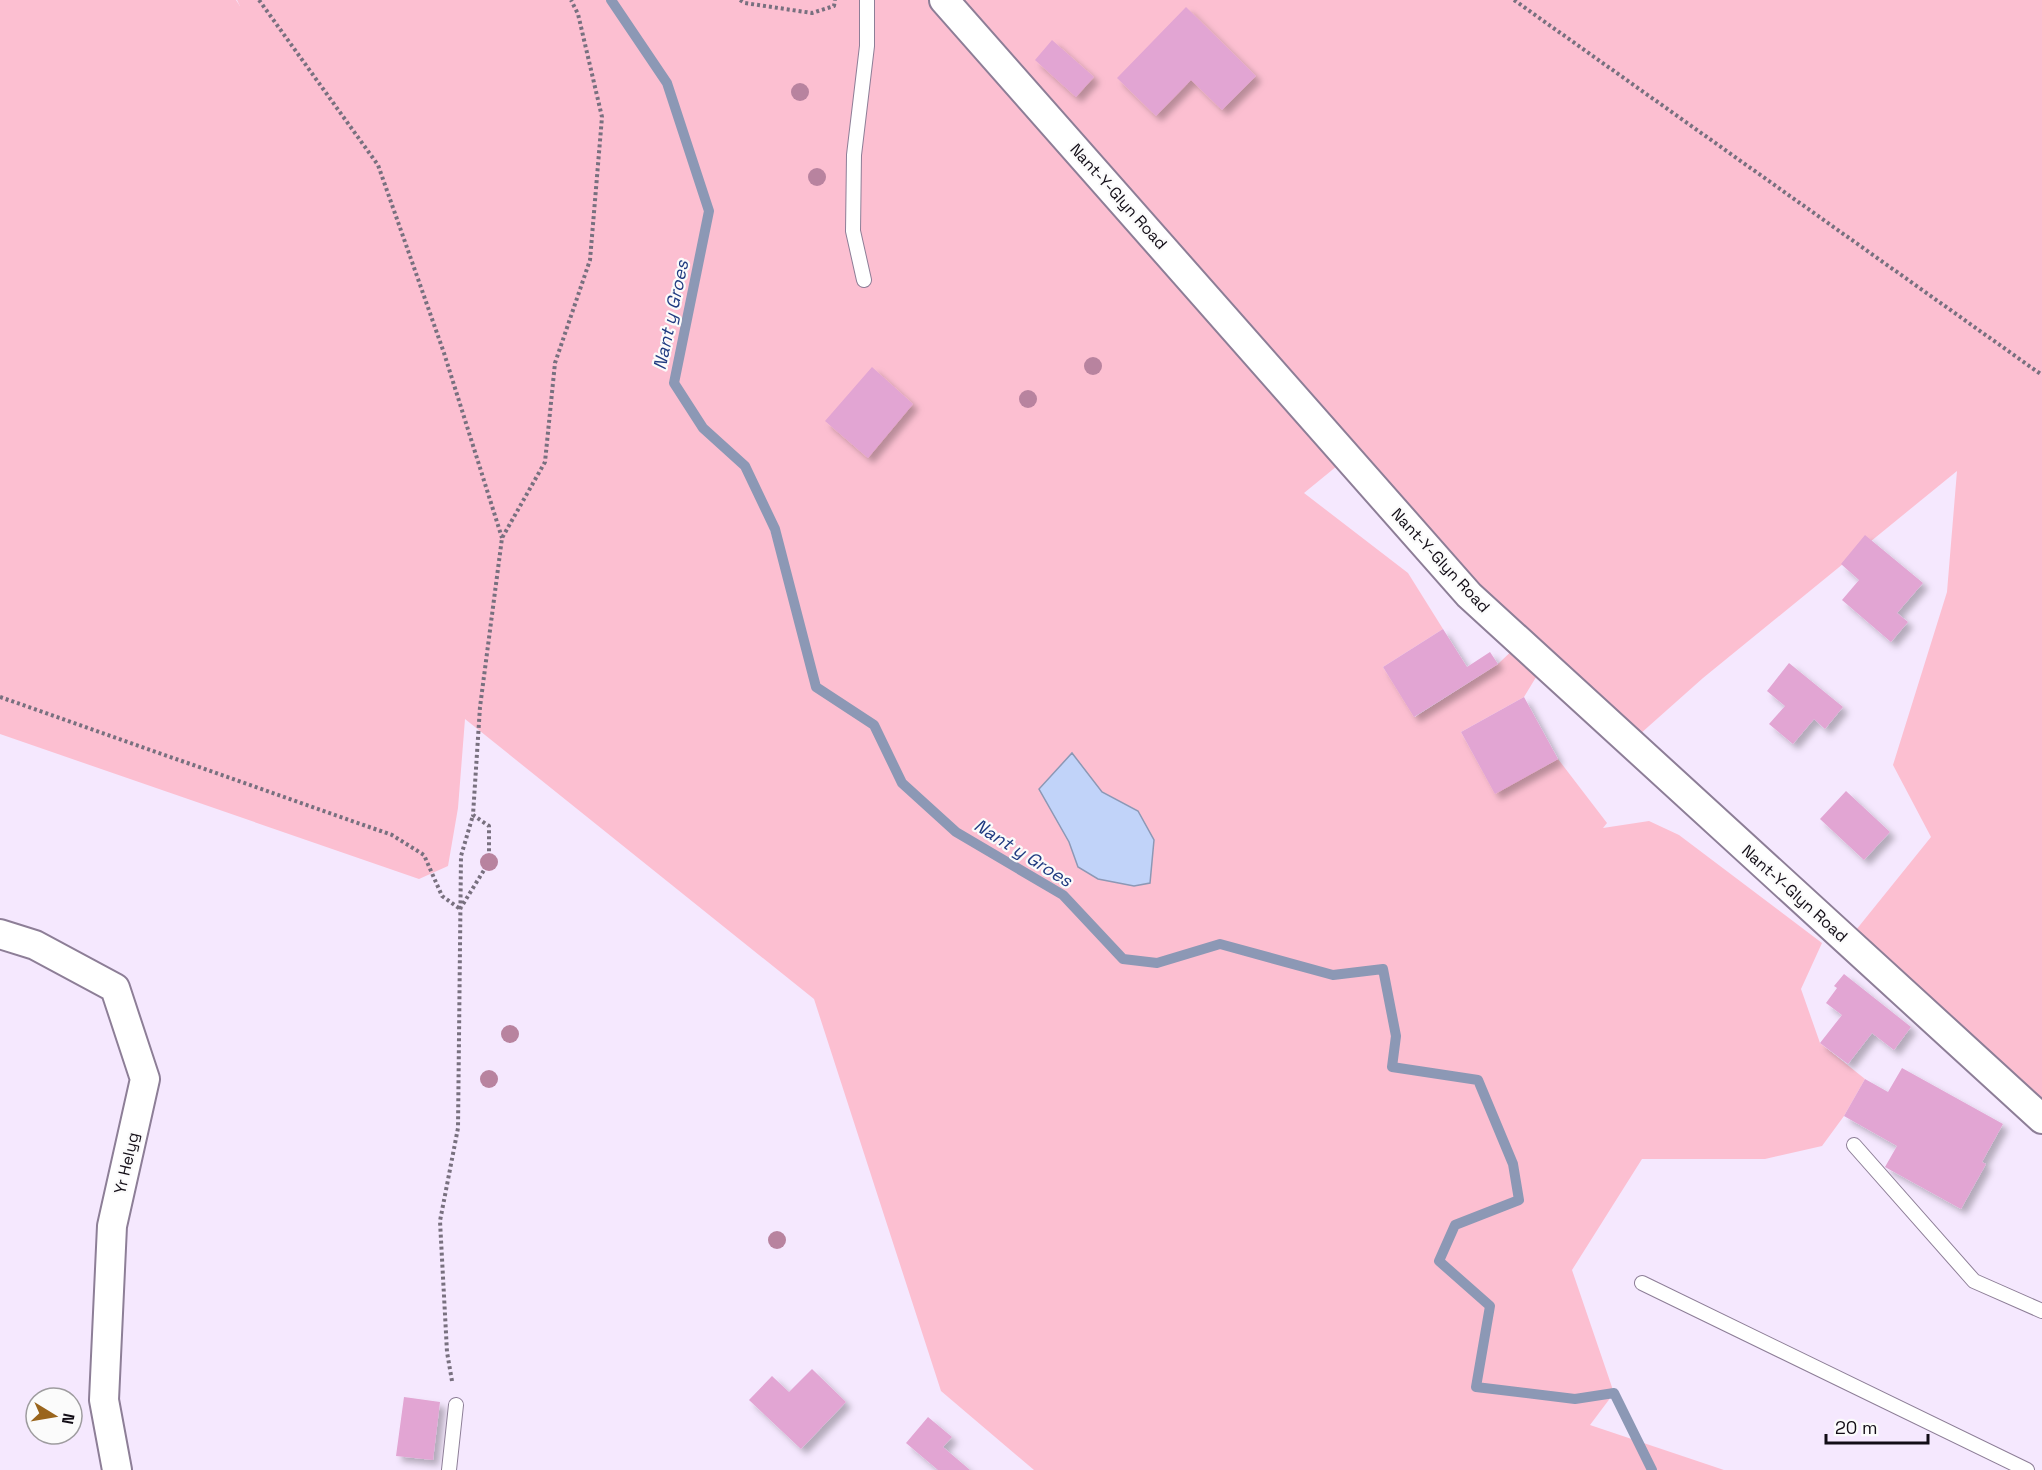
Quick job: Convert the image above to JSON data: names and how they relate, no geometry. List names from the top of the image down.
{
  "streets": {
    "street": ["Nant-Y-Glyn Road", "Yr Helyg"]
  },
  "water": ["Nant y Groes"],
  "scale_bar": "20 m",
  "north": "right"
}
